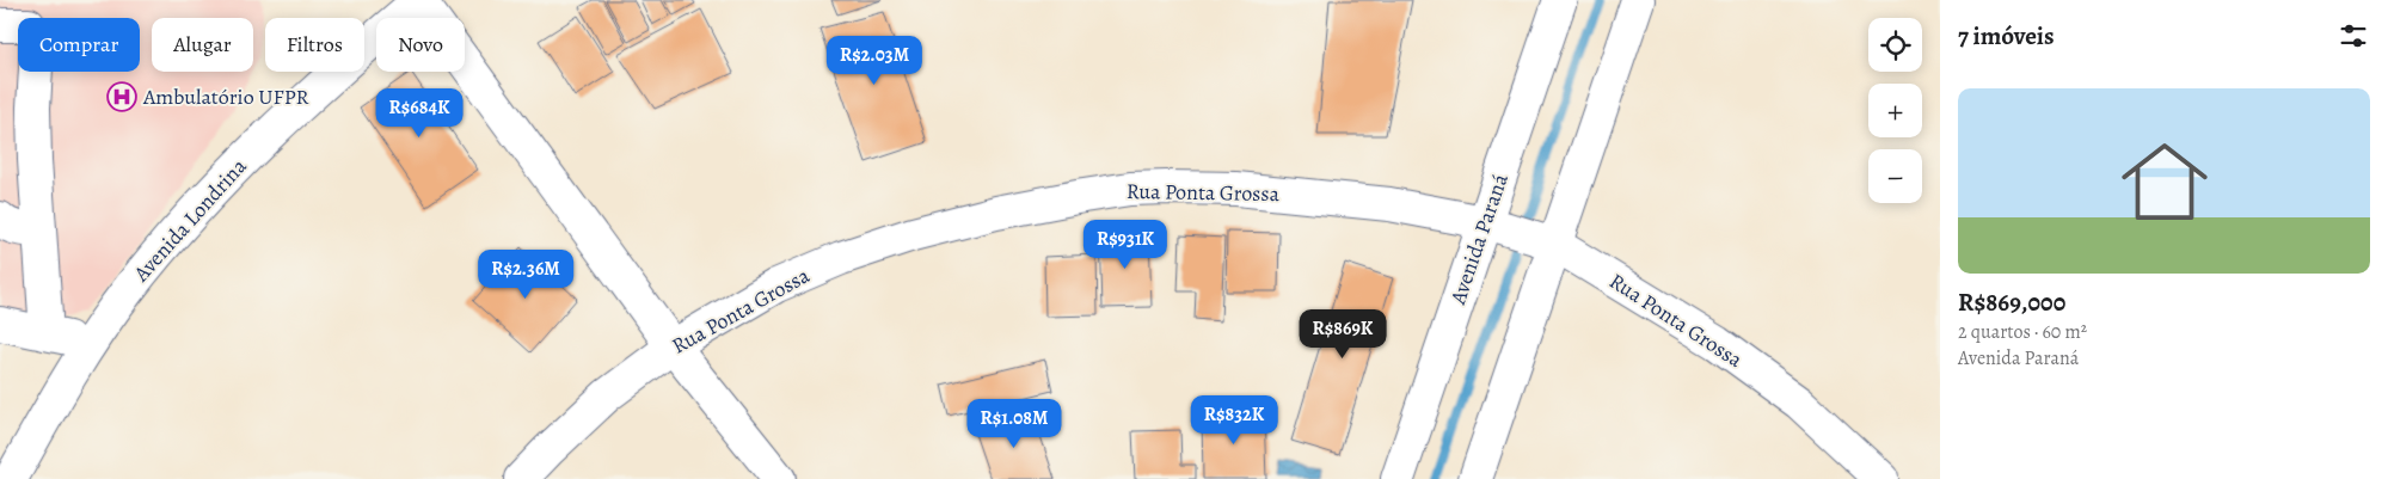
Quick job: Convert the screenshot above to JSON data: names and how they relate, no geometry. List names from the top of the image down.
{
  "streets": {
    "street": ["Rua Ponta Grossa", "Avenida Londrina", "Avenida Paraná"]
  },
  "crossings": [
    ["Rua Ponta Grossa", "Avenida Paraná"]
  ],
  "places": {
    "hospital": ["Ambulatório UFPR"]
  },
  "page": {
    "heading": "7 imóveis",
    "map_buttons": ["+", "−"],
    "chip": [
      "Comprar",
      "Alugar",
      "Filtros",
      "Novo"
    ],
    "price": [
      "R$2.03M",
      "R$684K",
      "R$931K",
      "R$2.36M",
      "R$869K",
      "R$832K",
      "R$1.08M"
    ],
    "list": [
      {
        "name": "R$869,000",
        "note": "2 quartos · 60 m² · Avenida Paraná"
      }
    ]
  }
}
